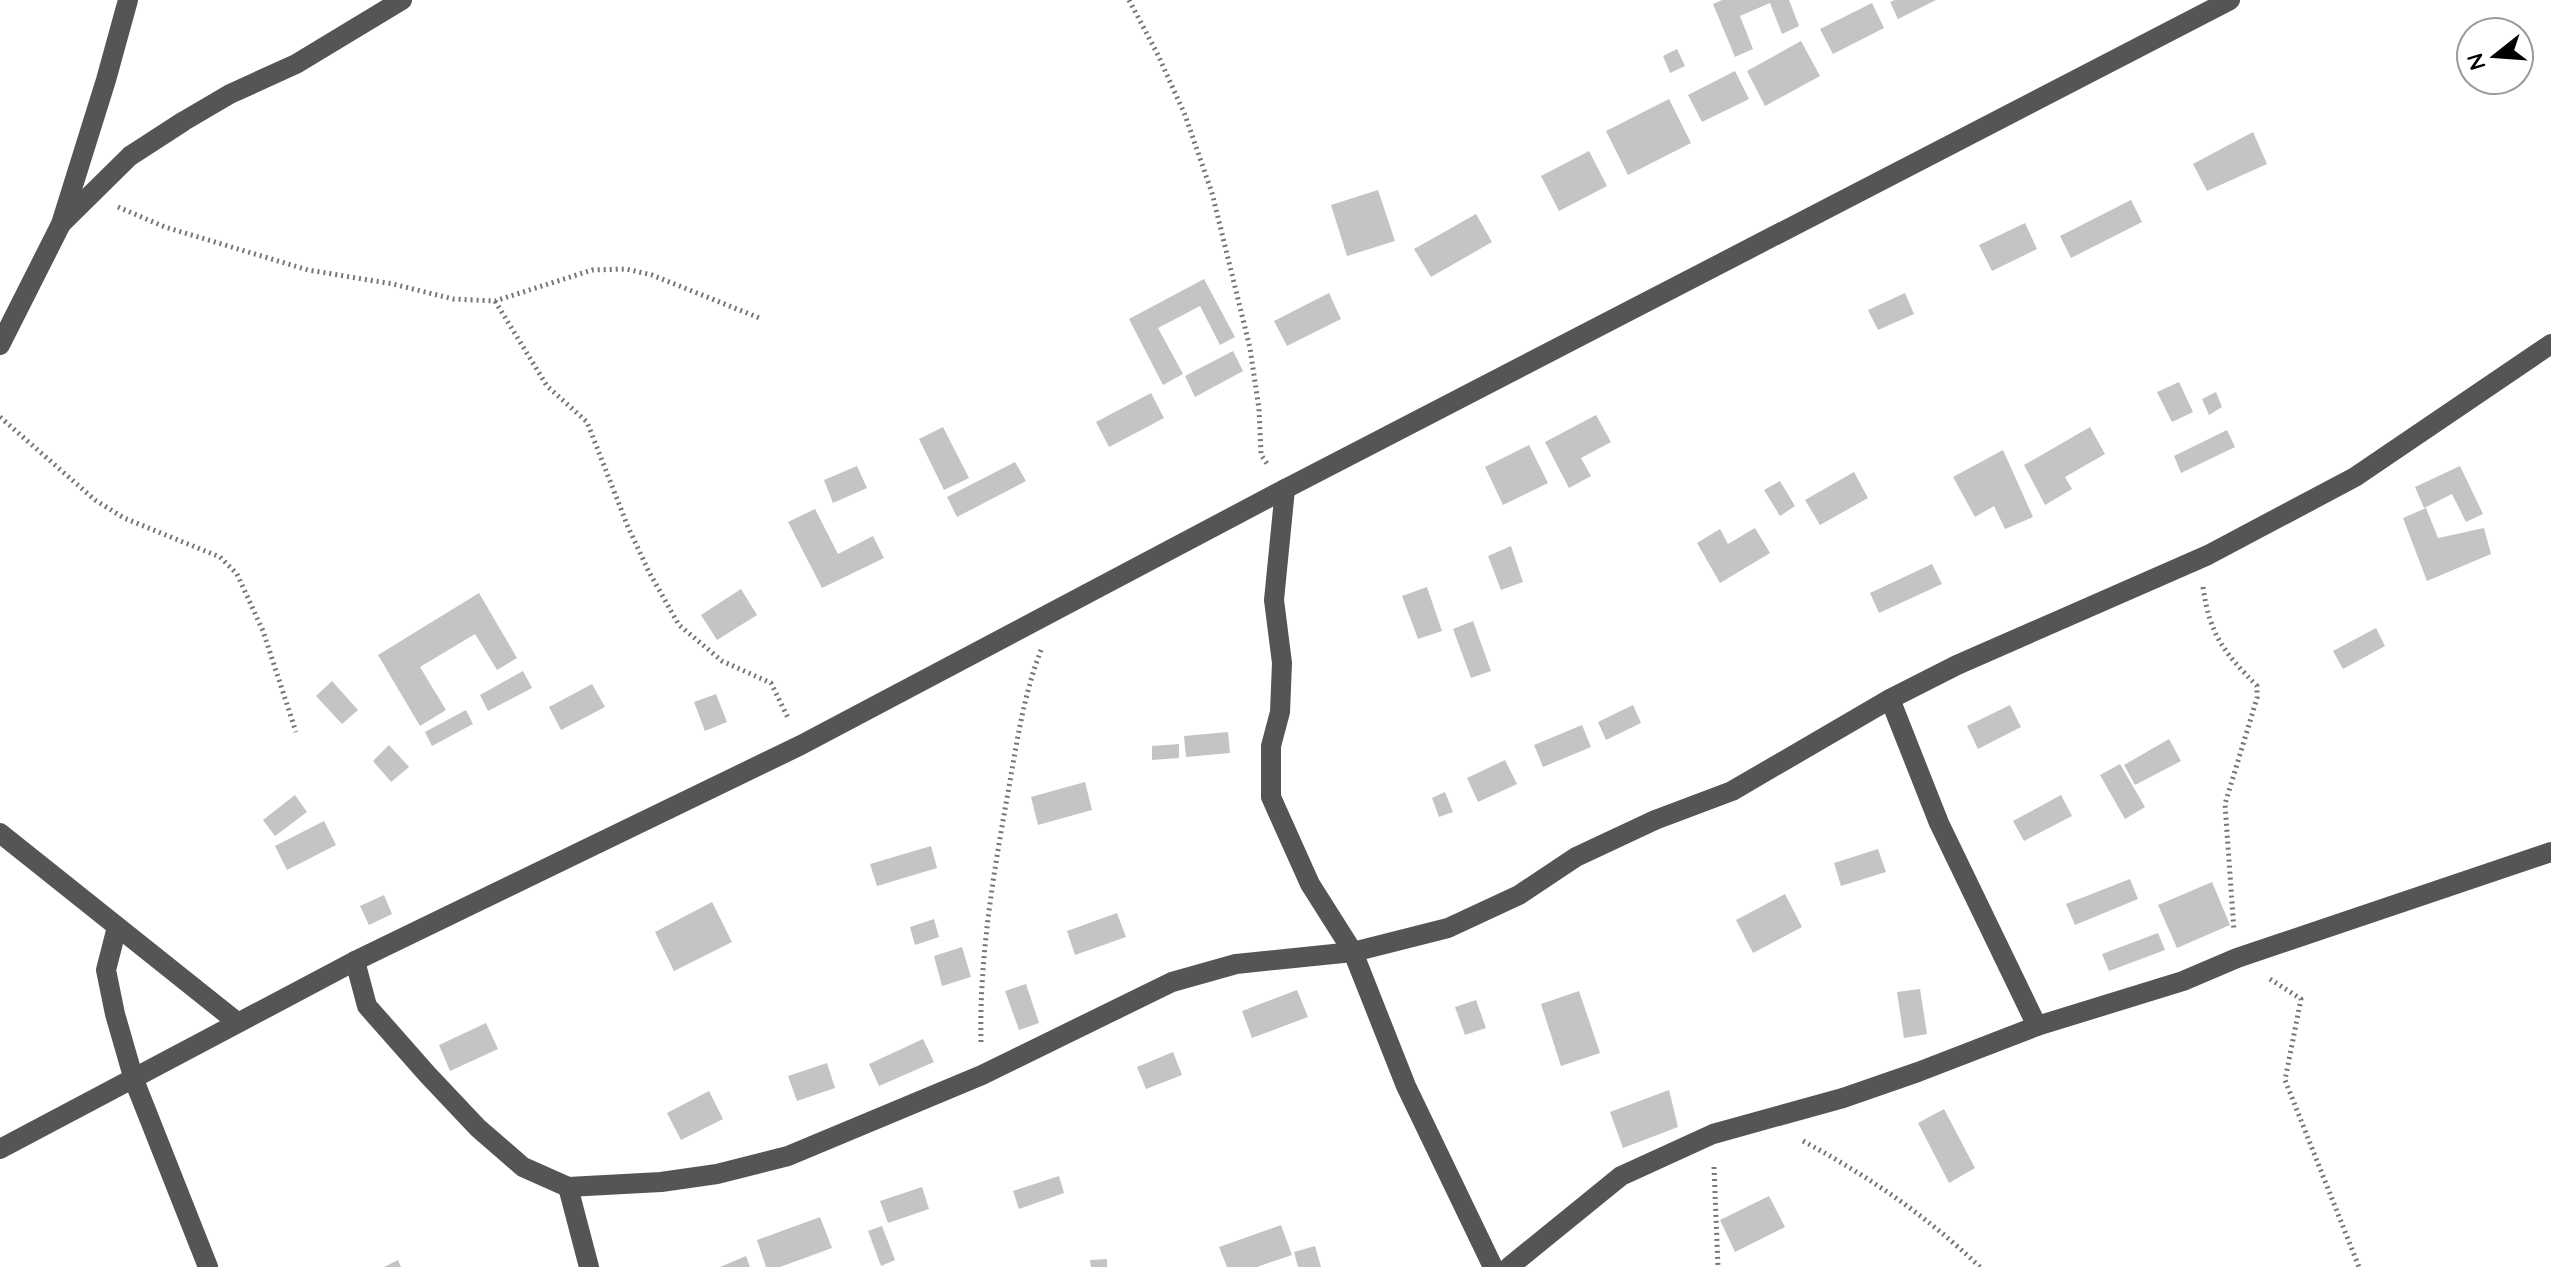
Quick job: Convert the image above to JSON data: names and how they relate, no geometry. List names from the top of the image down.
{
  "north": "left"
}
